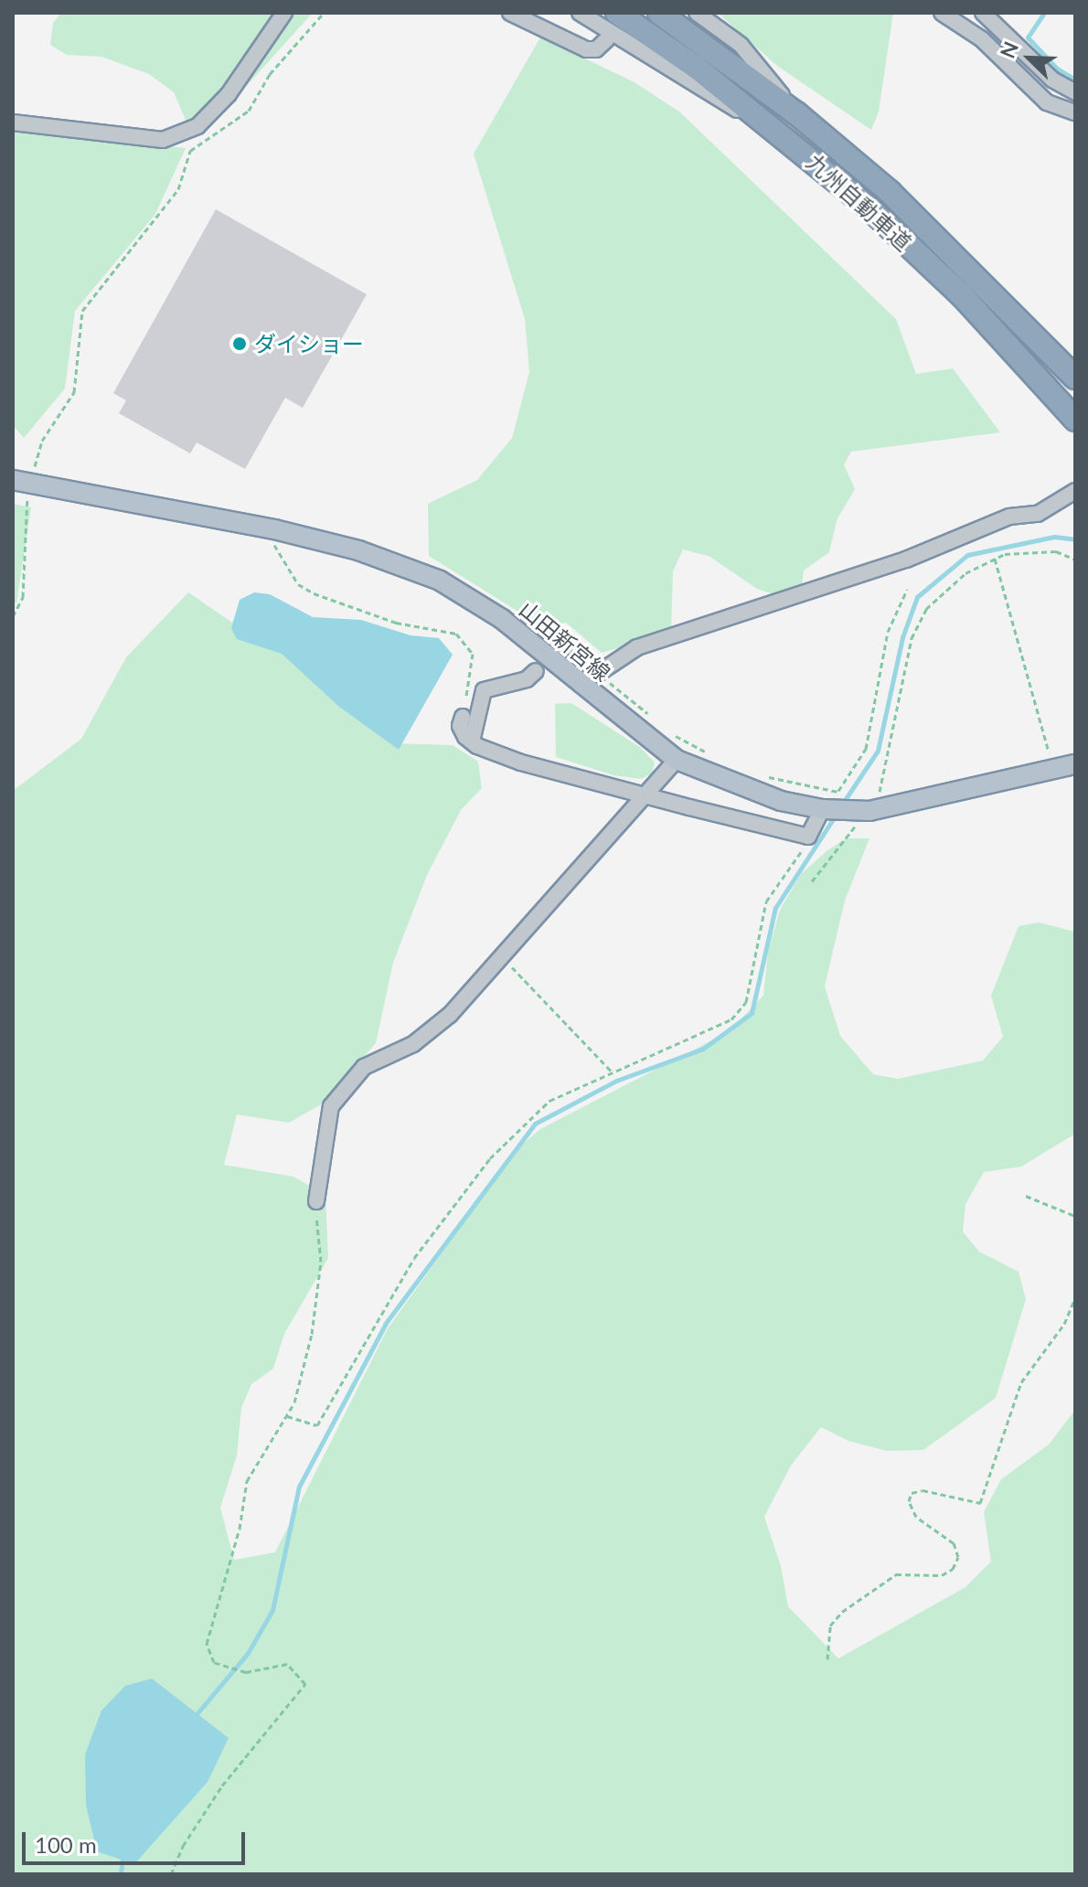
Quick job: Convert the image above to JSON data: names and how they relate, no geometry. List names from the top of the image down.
{
  "streets": {
    "highway": ["九州自動車道"],
    "main road": ["山田新宮線"]
  },
  "places": ["ダイショー"],
  "scale_bar": "100 m",
  "north": "top left"
}
